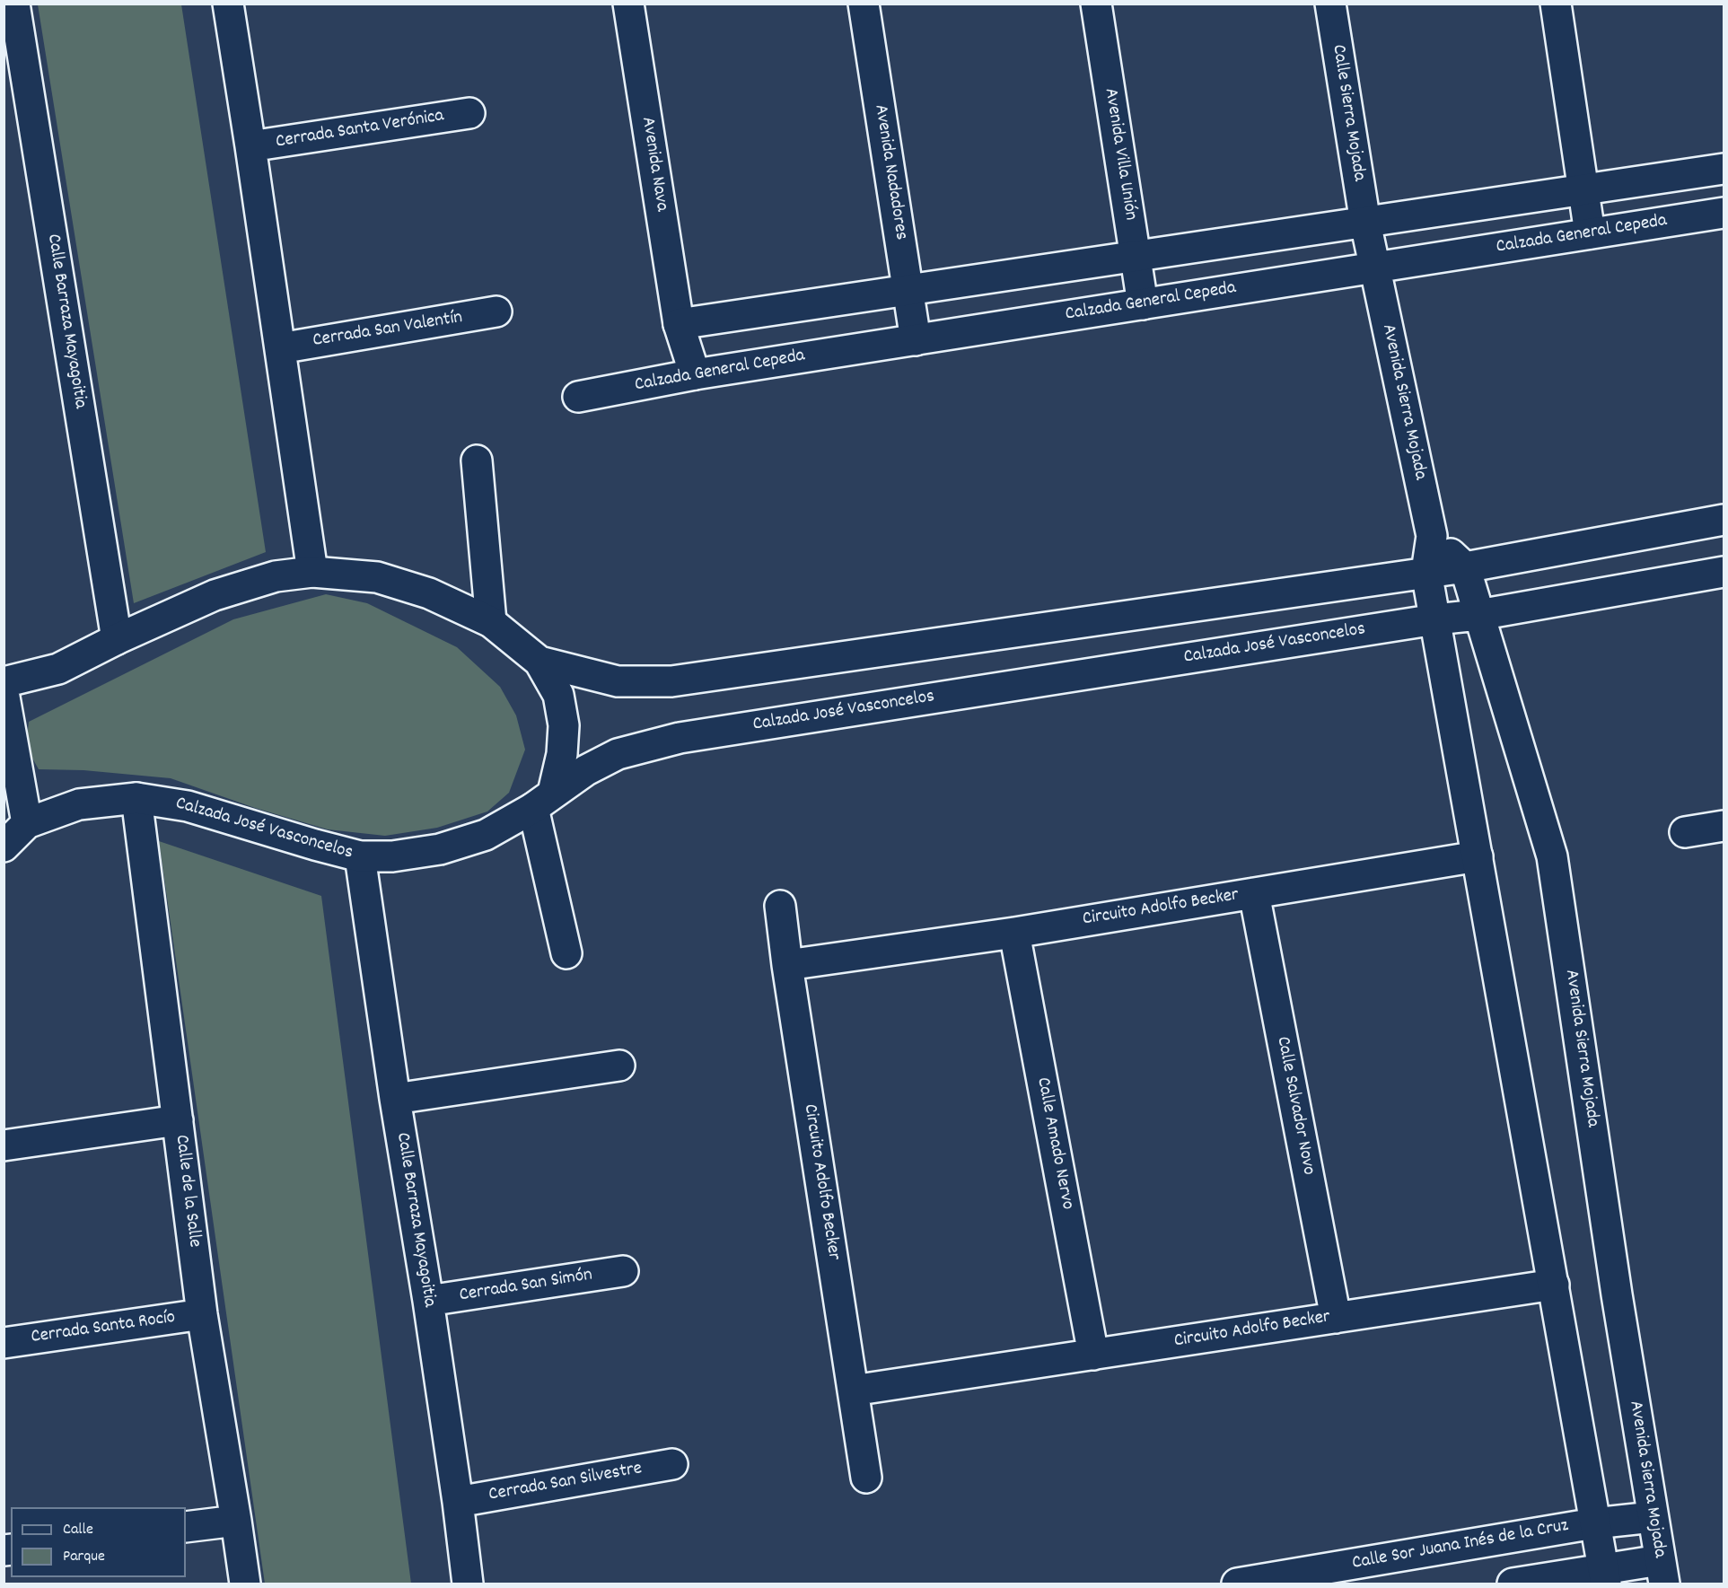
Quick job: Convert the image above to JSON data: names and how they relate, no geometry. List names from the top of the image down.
{
  "streets": {
    "street": [
      "Calle Sierra Mojada",
      "Cerrada Santa Verónica",
      "Avenida Villa Unión",
      "Avenida Nava",
      "Avenida Nadadores",
      "Calzada General Cepeda",
      "Calle Barraza Mayagoitia",
      "Cerrada San Valentín",
      "Avenida Sierra Mojada",
      "Calzada José Vasconcelos",
      "Circuito Adolfo Becker",
      "Calle Salvador Novo",
      "Calle Amado Nervo",
      "Calle de la Salle",
      "Cerrada San Simón",
      "Cerrada Santa Rocío",
      "Cerrada San Silvestre",
      "Calle Sor Juana Inés de la Cruz"
    ]
  },
  "crossings": [
    ["Calle Sierra Mojada", "Calzada General Cepeda"],
    ["Calle Sierra Mojada", "Avenida Sierra Mojada"],
    ["Avenida Villa Unión", "Calzada General Cepeda"],
    ["Avenida Nava", "Calzada General Cepeda"],
    ["Avenida Nadadores", "Calzada General Cepeda"],
    ["Calzada General Cepeda", "Avenida Sierra Mojada"],
    ["Calle Barraza Mayagoitia", "Calzada José Vasconcelos"],
    ["Calle Barraza Mayagoitia", "Cerrada San Simón"],
    ["Calle Barraza Mayagoitia", "Cerrada San Silvestre"],
    ["Avenida Sierra Mojada", "Calzada José Vasconcelos"],
    ["Avenida Sierra Mojada", "Circuito Adolfo Becker"],
    ["Avenida Sierra Mojada", "Calle Sor Juana Inés de la Cruz"],
    ["Calzada José Vasconcelos", "Calle de la Salle"],
    ["Circuito Adolfo Becker", "Calle Salvador Novo"],
    ["Circuito Adolfo Becker", "Calle Amado Nervo"],
    ["Calle de la Salle", "Cerrada Santa Rocío"]
  ],
  "legend": ["Calle", "Parque"]
}
